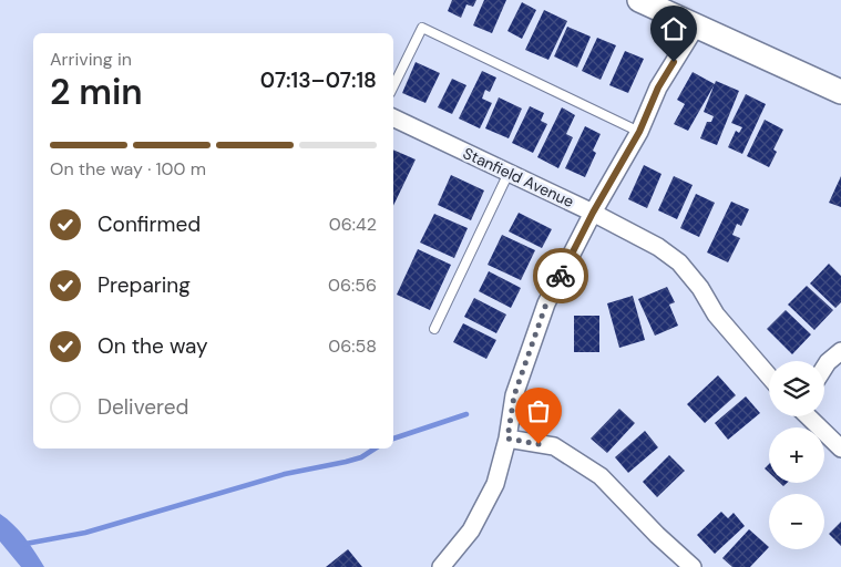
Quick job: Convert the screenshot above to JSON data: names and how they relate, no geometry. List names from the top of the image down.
{
  "streets": {
    "street": ["Stanfield Avenue"]
  },
  "page": {
    "heading": ["2 min", "Arriving in", "07:13–07:18"],
    "bar": "On the way · 100 m",
    "list": [
      ["Confirmed", "06:42"],
      ["Preparing", "06:56"],
      ["On the way", "06:58"],
      "Delivered"
    ],
    "map_buttons": ["+", "−"]
  }
}
